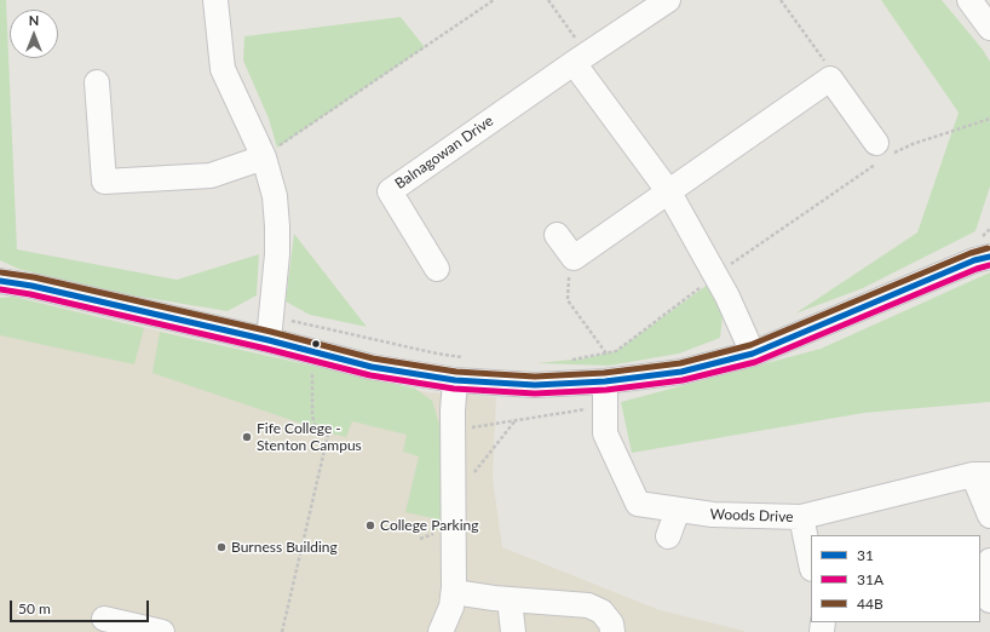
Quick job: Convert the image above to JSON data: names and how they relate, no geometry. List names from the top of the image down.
{
  "streets": {
    "street": ["Balnagowan Drive", "Woods Drive"]
  },
  "places": ["Fife College - Stenton Campus", "College Parking", "Burness Building"],
  "lines": ["transit line 44B", "transit line 31", "transit line 31A"],
  "legend": ["31", "31A", "44B"],
  "scale_bar": "50 m",
  "north": "top"
}
